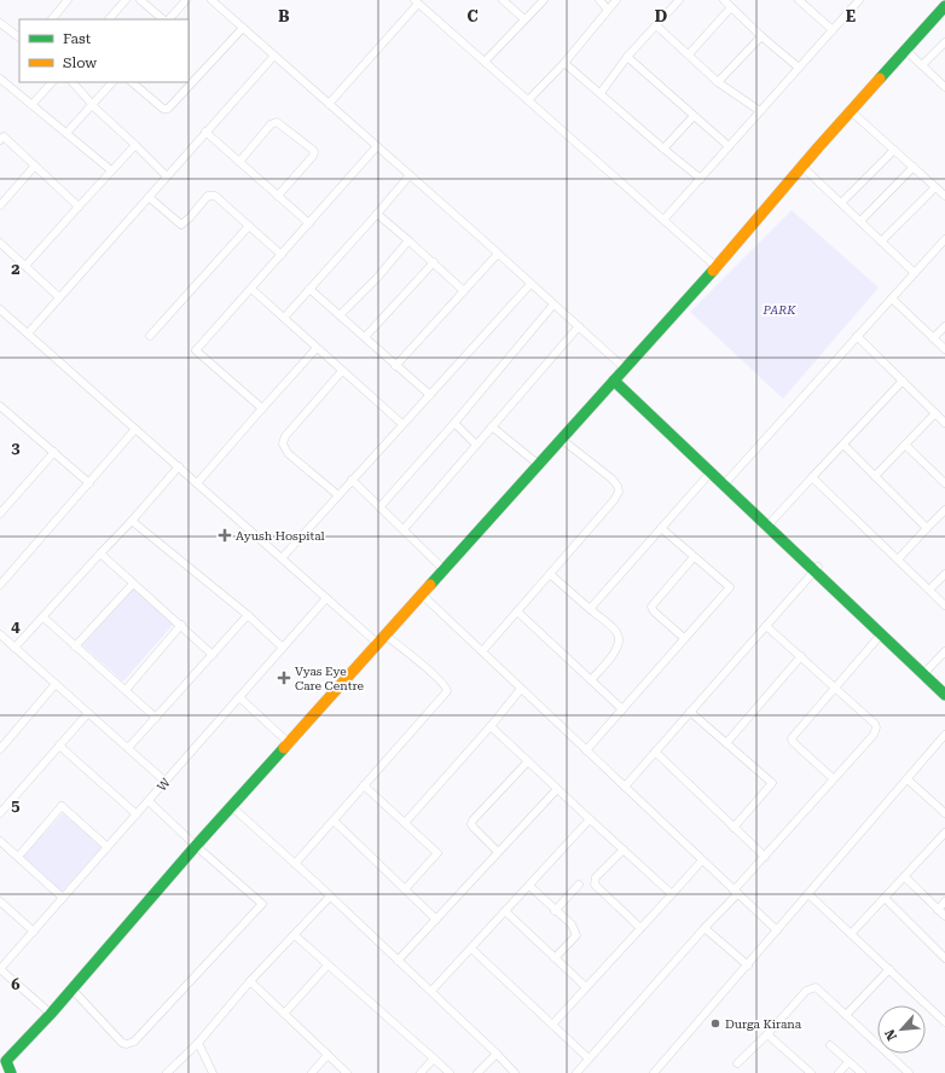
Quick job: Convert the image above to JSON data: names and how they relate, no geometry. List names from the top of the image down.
{
  "streets": {
    "street": ["W"]
  },
  "parks": ["PARK"],
  "places": {
    "health": ["Ayush Hospital", "Vyas Eye Care Centre"],
    "other": ["Durga Kirana"]
  },
  "legend": ["Fast", "Slow"],
  "north": "bottom left",
  "grid": {
    "columns": [
      "B",
      "C",
      "D",
      "E"
    ],
    "rows": [
      "2",
      "3",
      "4",
      "5",
      "6"
    ]
  }
}
